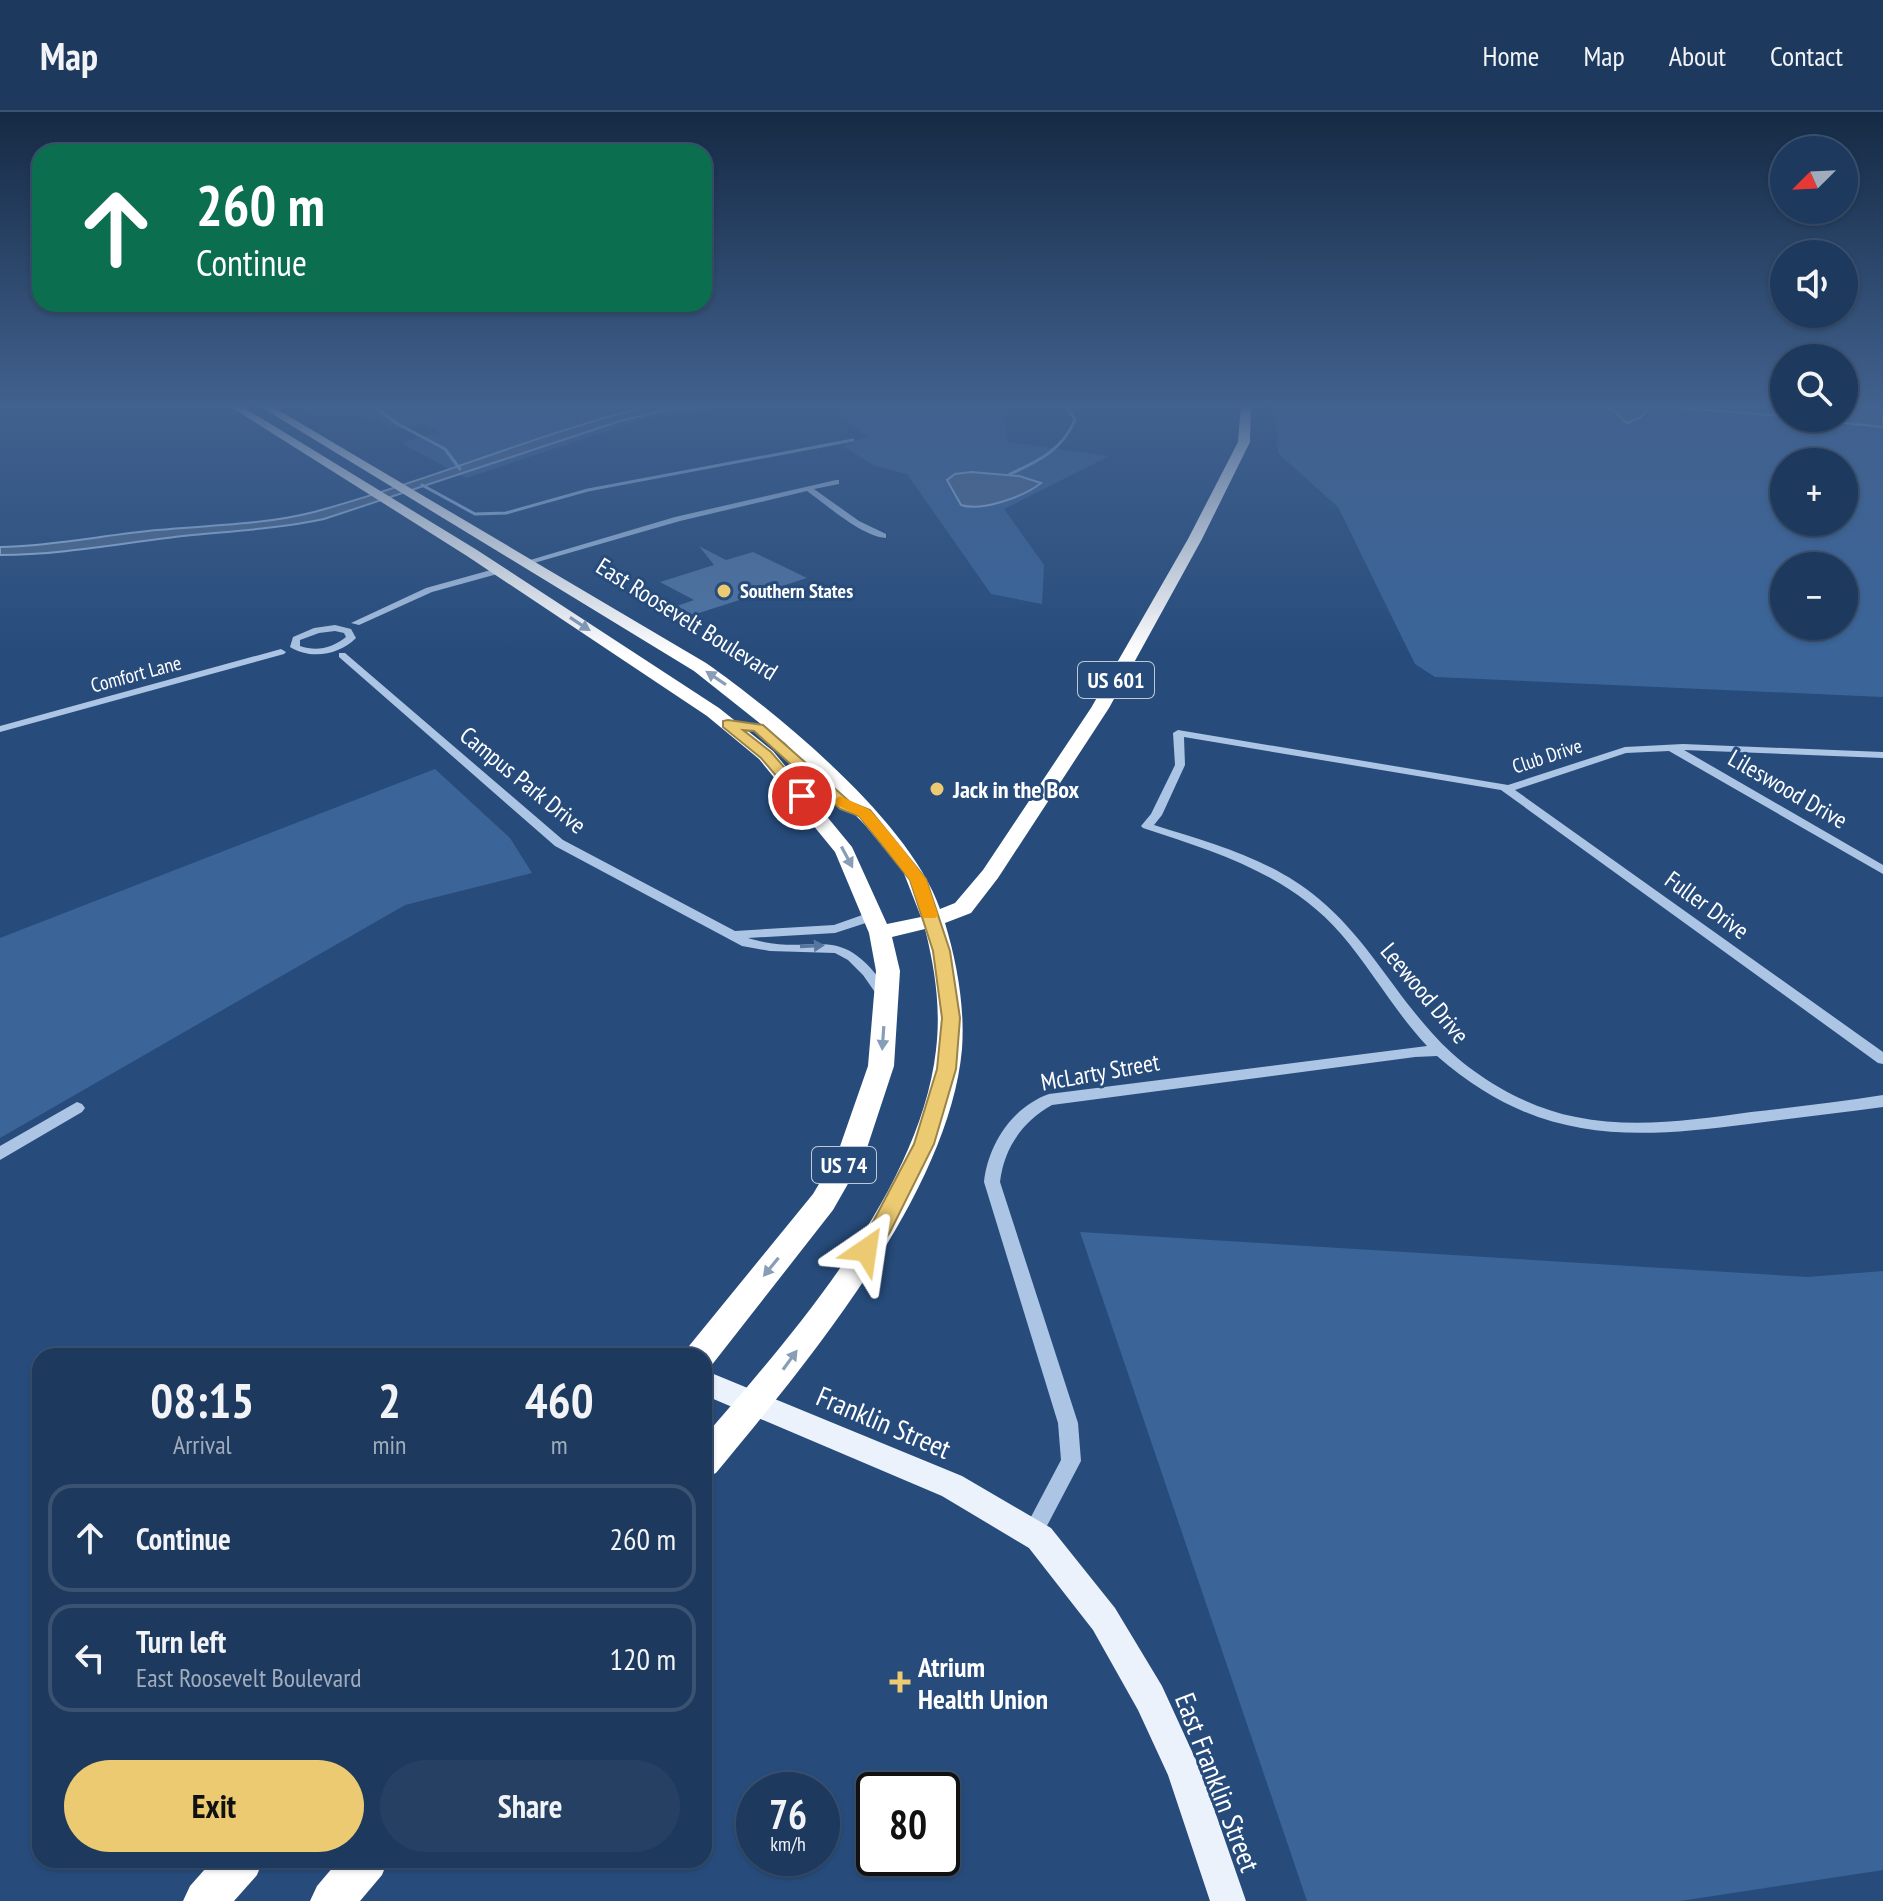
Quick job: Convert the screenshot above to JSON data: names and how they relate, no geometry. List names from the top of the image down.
{
  "streets": {
    "highway": ["East Roosevelt Boulevard", "US 601", "US 74"],
    "main road": ["Franklin Street", "East Franklin Street"],
    "street": [
      "Comfort Lane",
      "Club Drive",
      "Campus Park Drive",
      "Lileswood Drive",
      "Fuller Drive",
      "Leewood Drive",
      "McLarty Street"
    ]
  },
  "crossings": [
    ["East Roosevelt Boulevard", "US 601"],
    ["East Roosevelt Boulevard", "Franklin Street"],
    ["Comfort Lane", "Campus Park Drive"],
    ["US 601", "Campus Park Drive"],
    ["US 601", "US 74"],
    ["Club Drive", "Lileswood Drive"],
    ["Club Drive", "Fuller Drive"],
    ["Club Drive", "Leewood Drive"],
    ["Campus Park Drive", "US 74"],
    ["Leewood Drive", "McLarty Street"],
    ["McLarty Street", "Franklin Street"],
    ["McLarty Street", "East Franklin Street"],
    ["Franklin Street", "East Franklin Street"]
  ],
  "one_way": ["East Roosevelt Boulevard"],
  "places": {
    "other": ["Southern States", "Jack in the Box"],
    "health": ["Atrium Health Union"]
  },
  "north": "bottom left",
  "page": {
    "header": "Map",
    "nav": [
      "Home",
      "Map",
      "About",
      "Contact"
    ],
    "map_buttons": ["+", "−"],
    "turn": ["260 m", "Continue"],
    "eta": [
      "08:15",
      "Arrival",
      "2",
      "min",
      "460",
      "m"
    ],
    "list": [
      {
        "name": "Continue",
        "value": "260 m"
      },
      {
        "name": "Turn left",
        "note": "East Roosevelt Boulevard",
        "value": "120 m"
      }
    ],
    "buttons": ["Exit", "Share"],
    "speed": "76 km/h",
    "limit": "80"
  }
}
